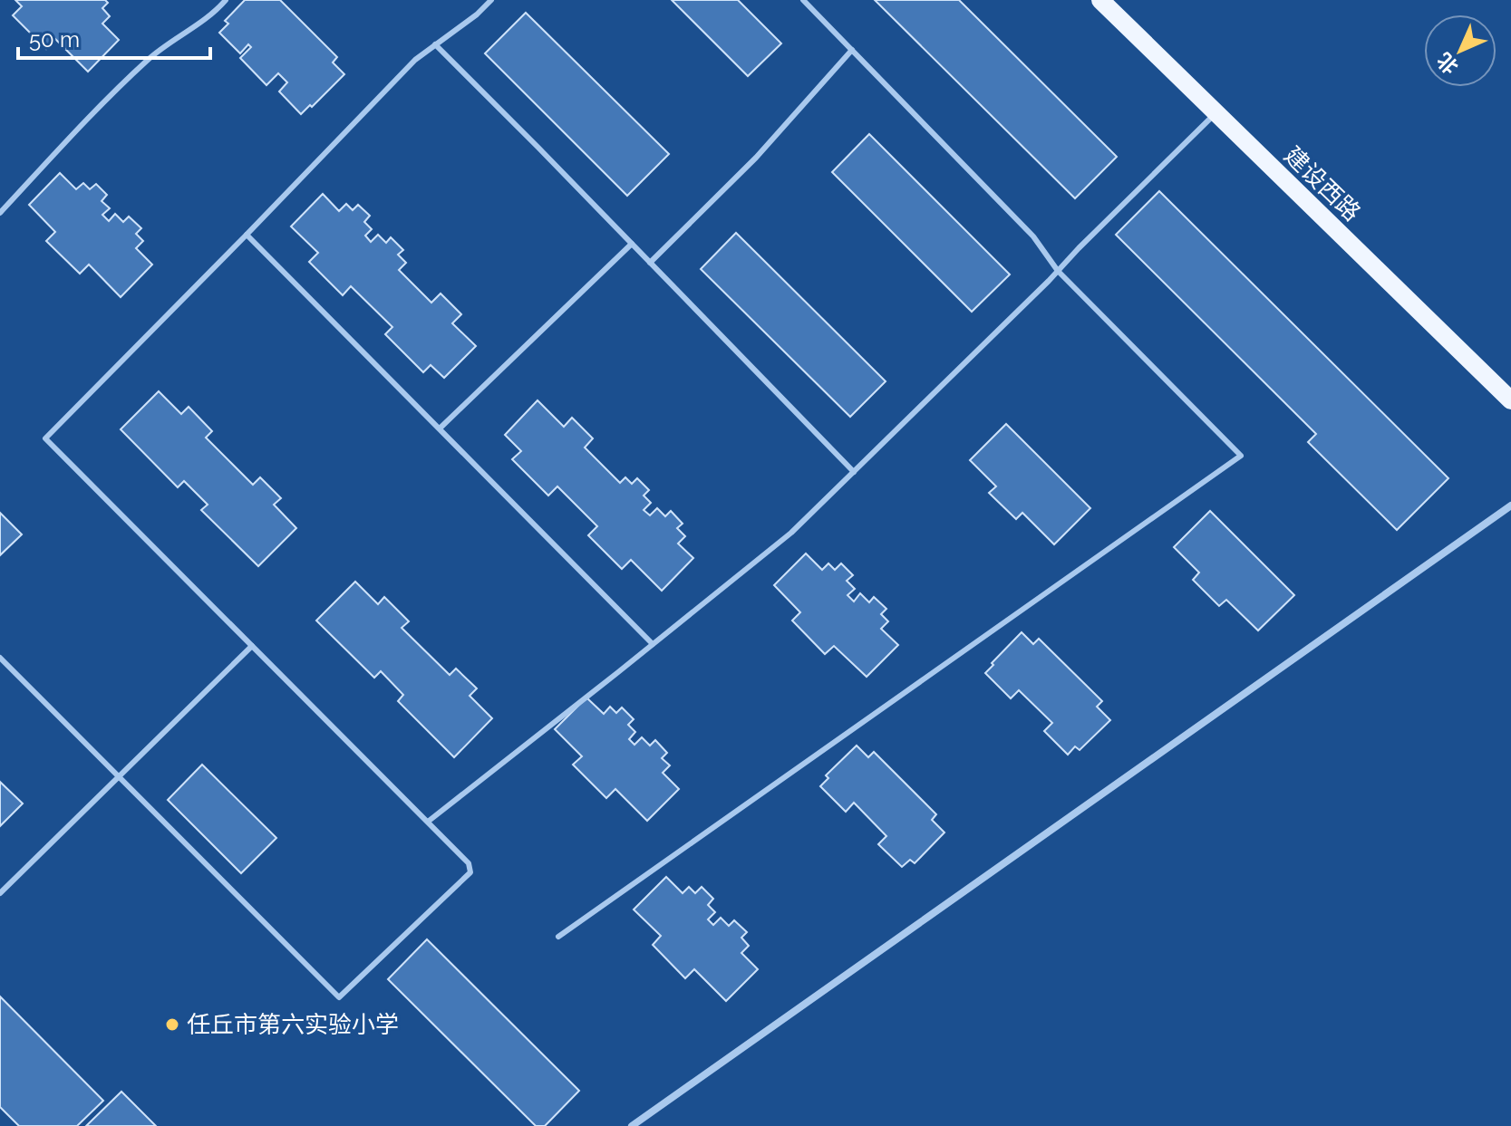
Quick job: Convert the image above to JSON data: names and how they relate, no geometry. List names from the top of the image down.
{
  "streets": {
    "main road": ["建设西路"]
  },
  "places": ["任丘市第六实验小学"],
  "scale_bar": "50 m",
  "north": "bottom left"
}
